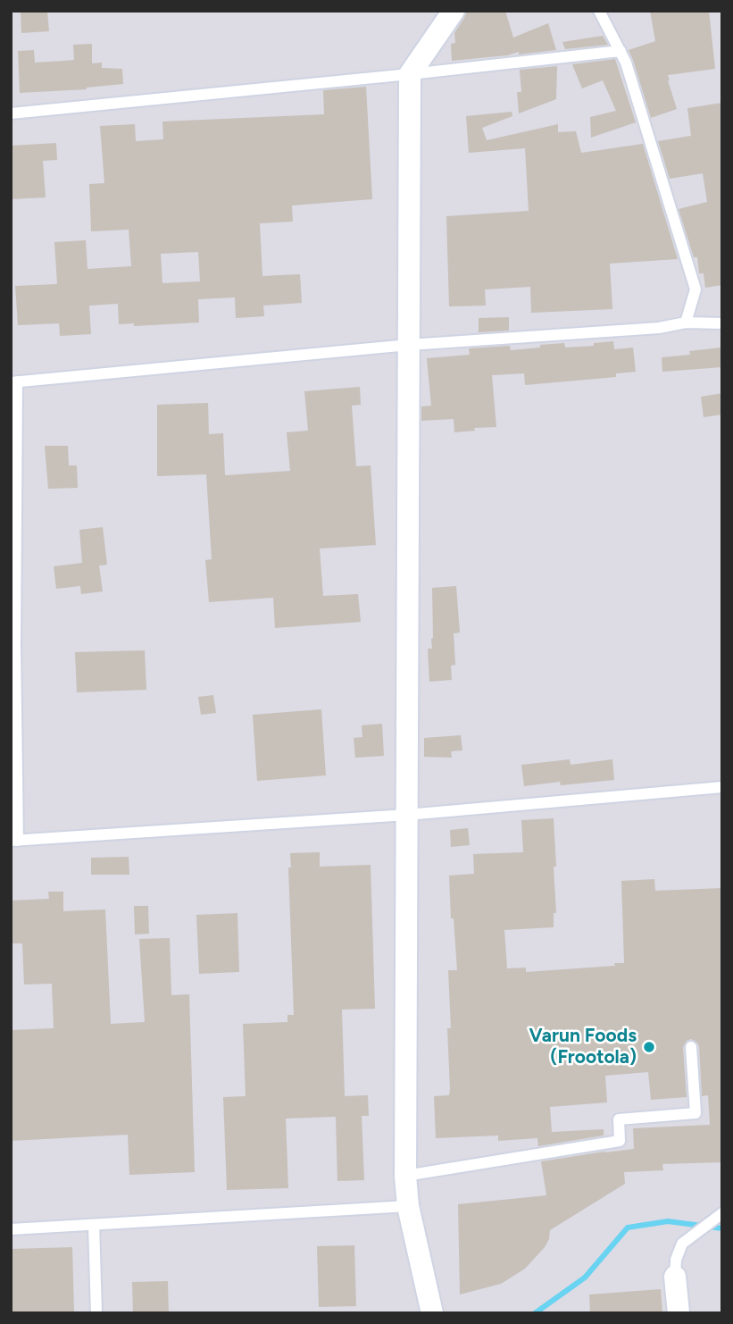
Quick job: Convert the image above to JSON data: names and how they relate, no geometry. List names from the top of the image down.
{
  "places": ["Varun Foods (Frootola)"]
}
